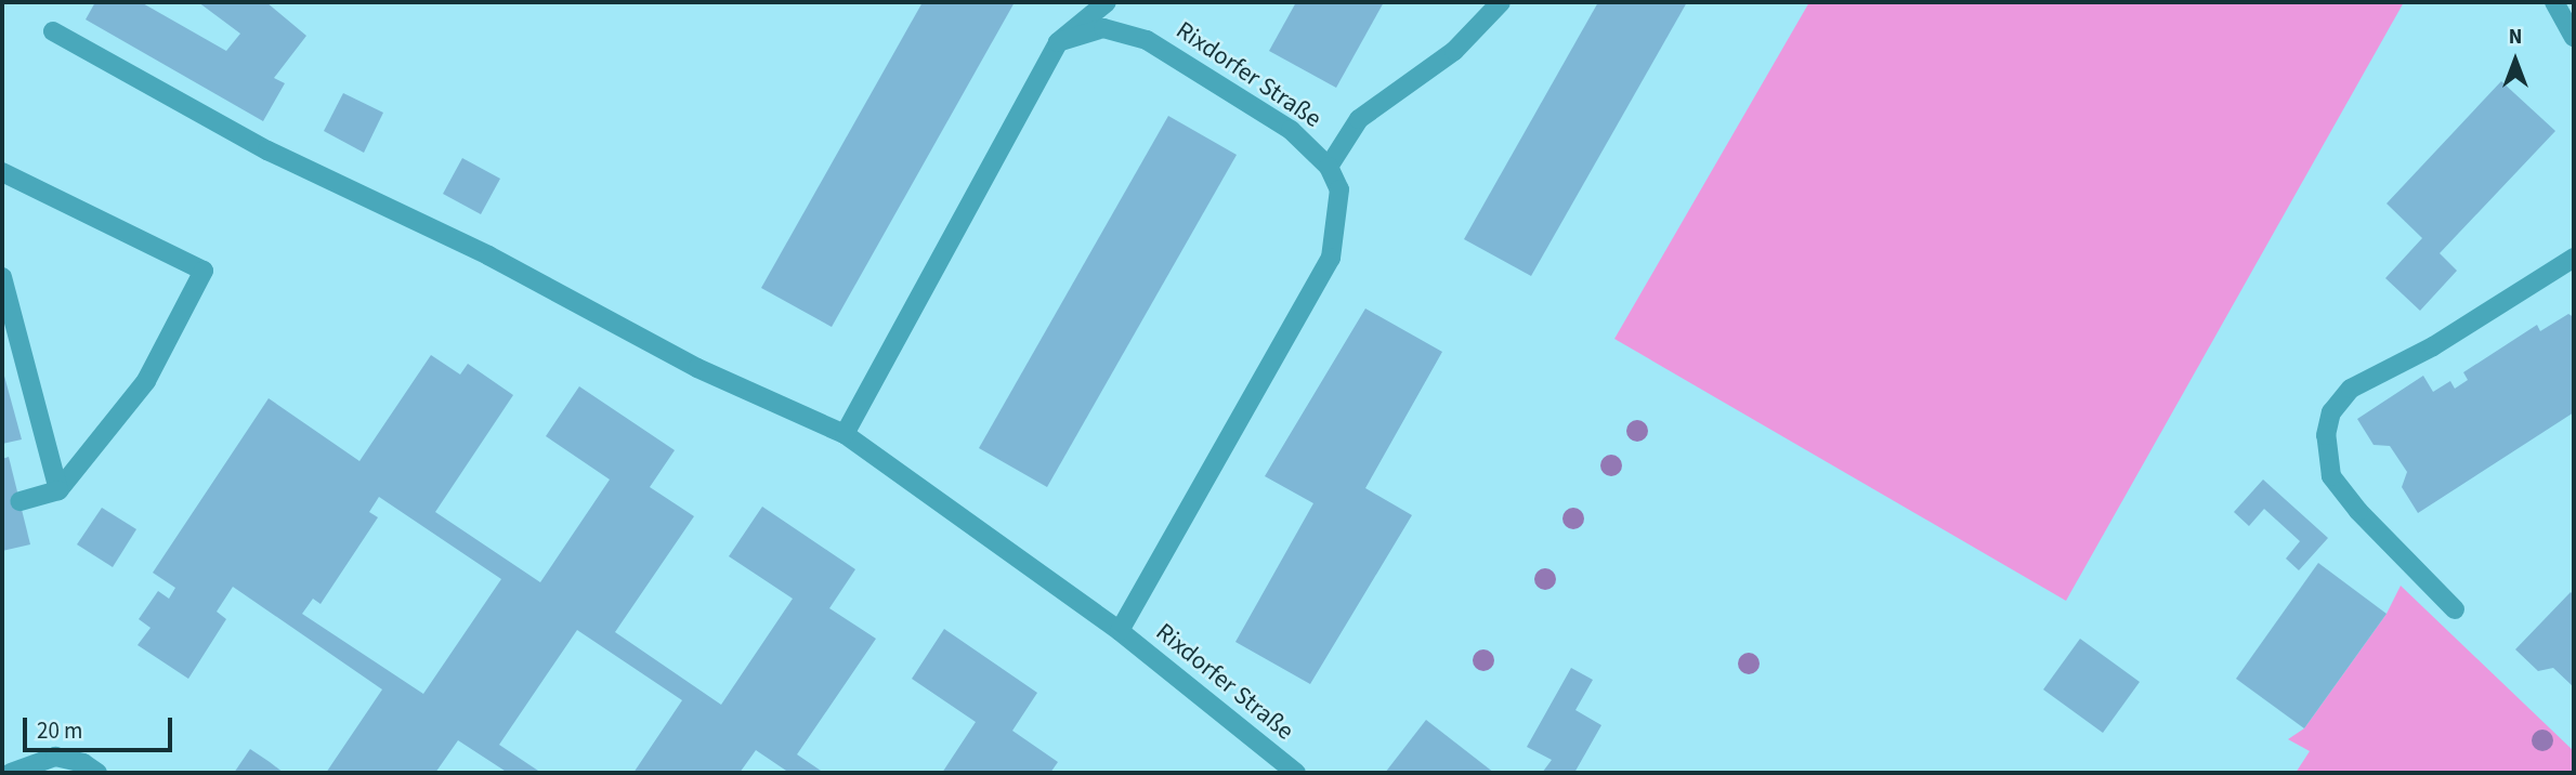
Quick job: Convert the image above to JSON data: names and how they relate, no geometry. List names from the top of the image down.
{
  "streets": {
    "street": ["Rixdorfer Straße"]
  },
  "scale_bar": "20 m",
  "north": "top"
}
